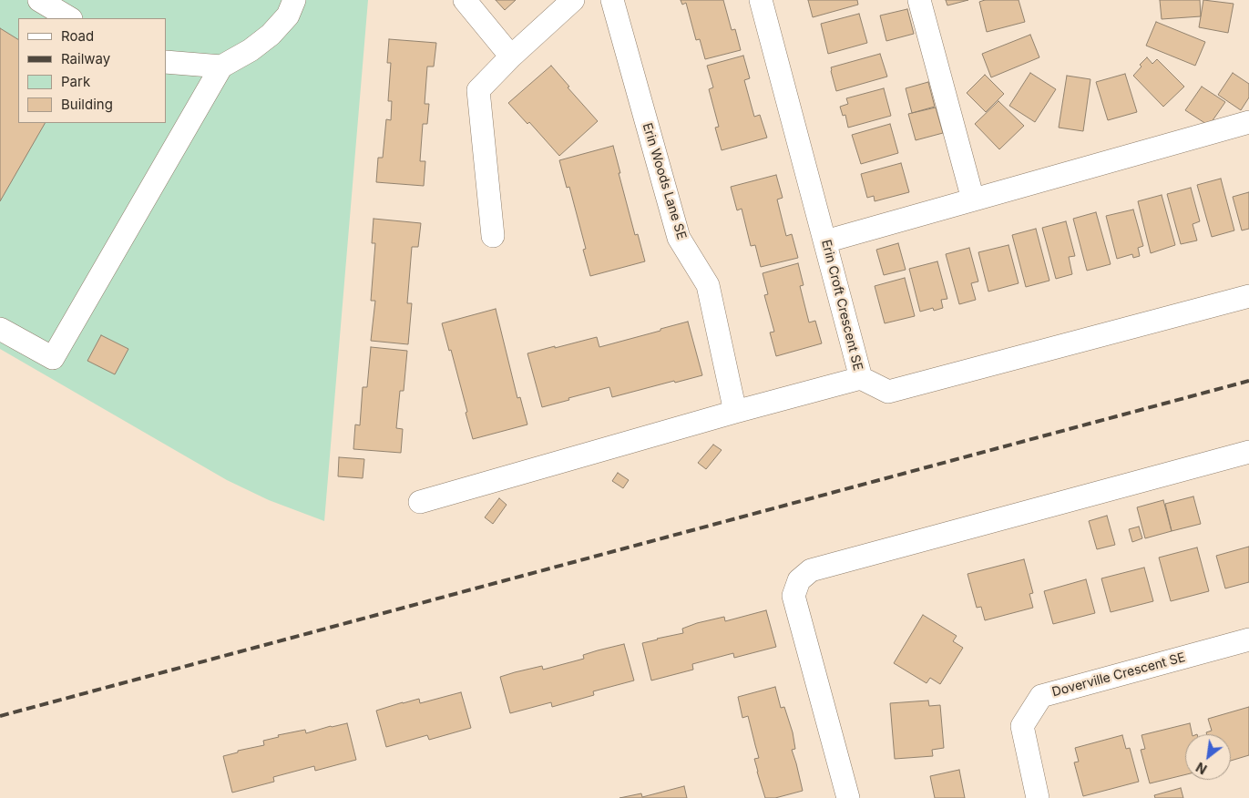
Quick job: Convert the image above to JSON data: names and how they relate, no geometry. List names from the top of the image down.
{
  "streets": {
    "street": ["Erin Woods Lane SE", "Erin Croft Crescent SE", "Doverville Crescent SE"]
  },
  "legend": [
    "Road",
    "Railway",
    "Park",
    "Building"
  ],
  "north": "bottom left"
}
